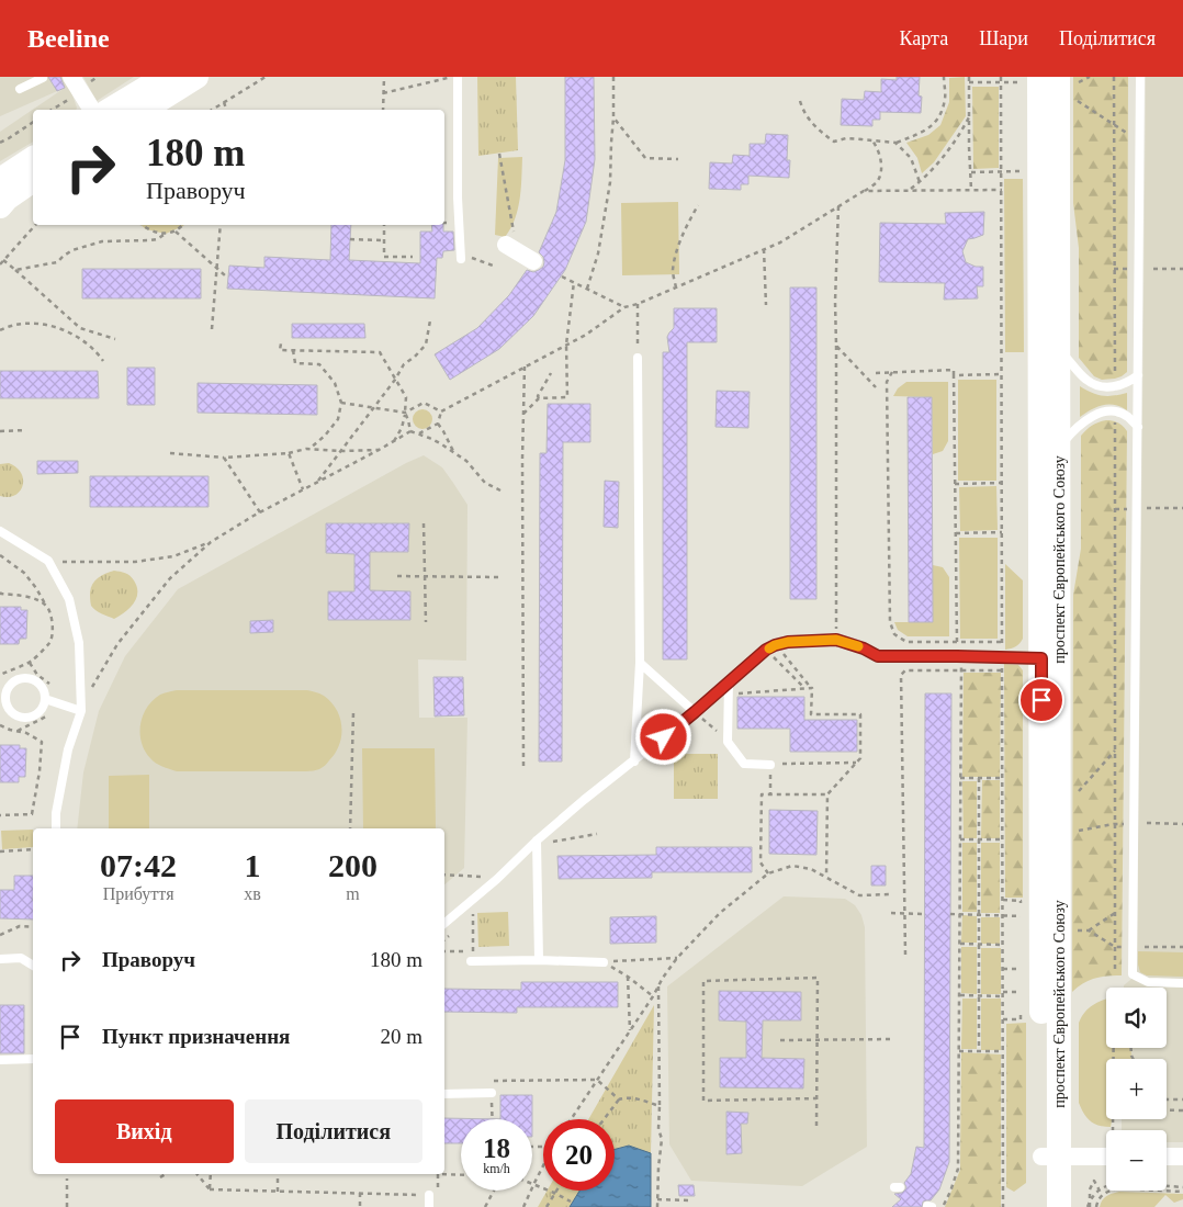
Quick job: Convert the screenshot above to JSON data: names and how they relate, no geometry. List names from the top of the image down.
{
  "streets": {
    "main road": ["проспект Європейського Союзу"]
  },
  "page": {
    "header": "Beeline",
    "nav": ["Карта", "Шари", "Поділитися"],
    "turn": ["180 m", "Праворуч"],
    "eta": [
      "07:42",
      "Прибуття",
      "1",
      "хв",
      "200",
      "m"
    ],
    "list": [
      {
        "name": "Праворуч",
        "value": "180 m"
      },
      {
        "name": "Пункт призначення",
        "value": "20 m"
      }
    ],
    "map_buttons": ["+", "−"],
    "buttons": ["Вихід", "Поділитися"],
    "speed": "18 km/h",
    "limit": "20"
  }
}
